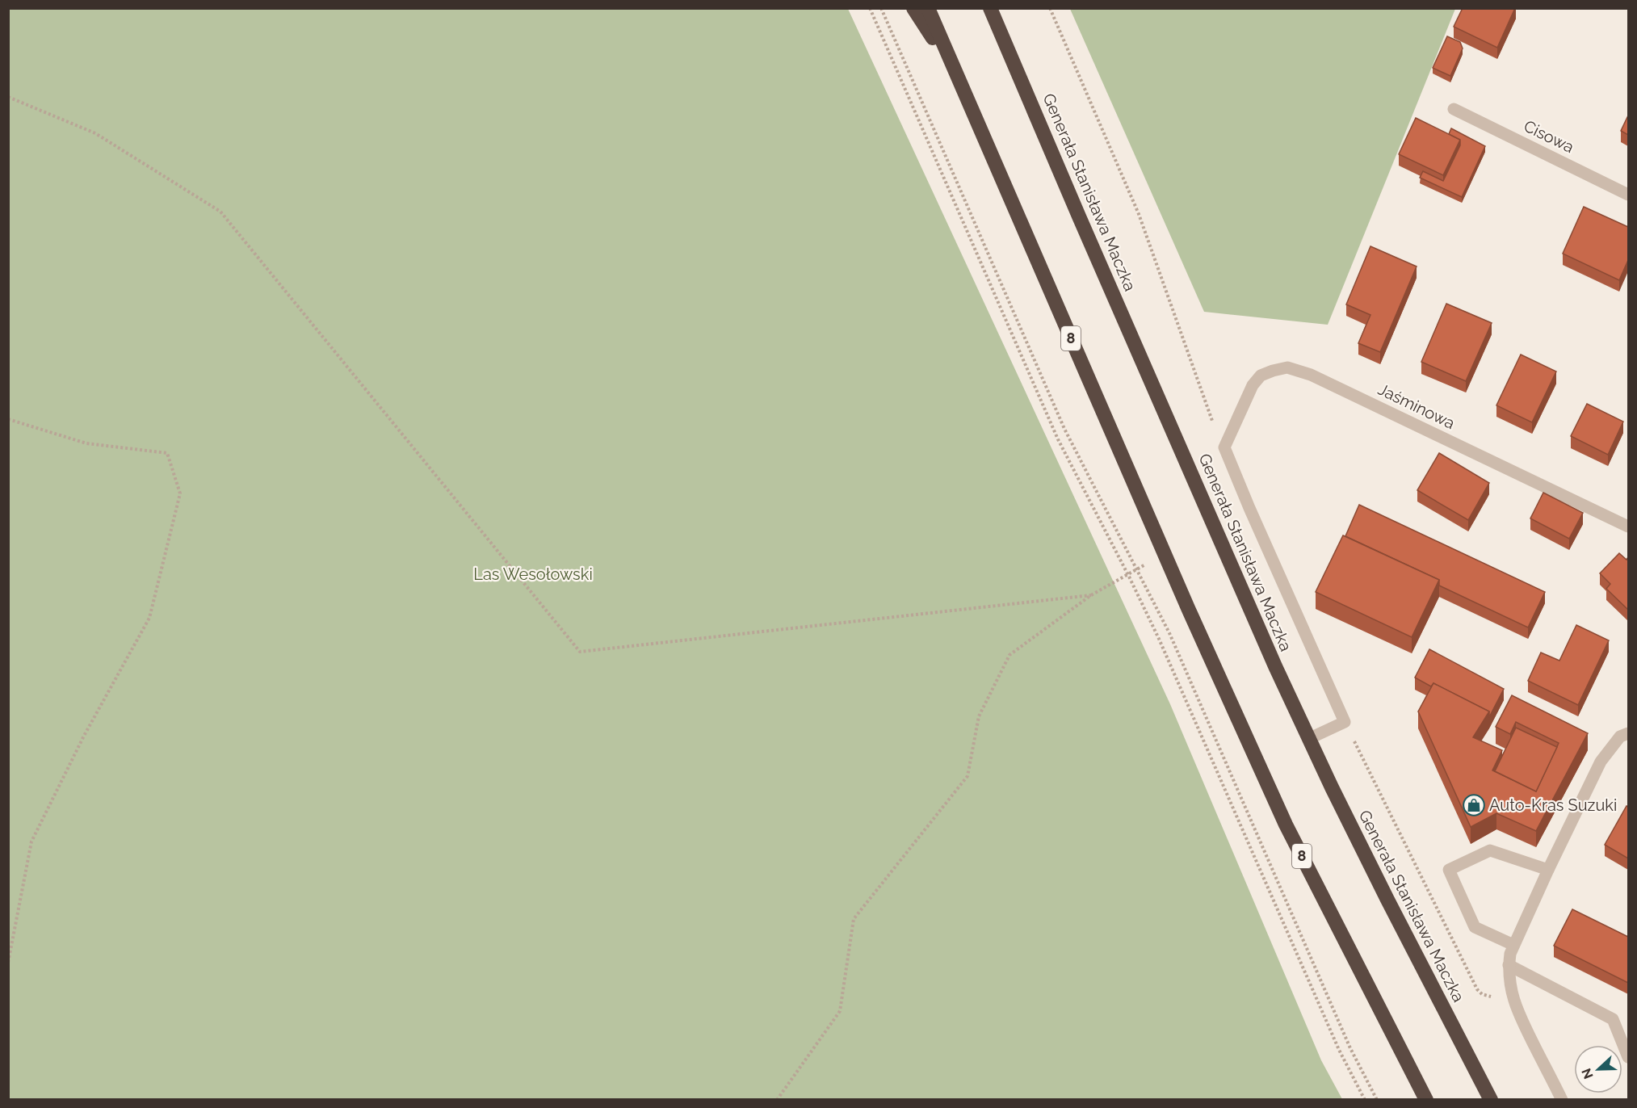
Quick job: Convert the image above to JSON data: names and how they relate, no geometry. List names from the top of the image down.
{
  "streets": {
    "highway": ["Generała Stanisława Maczka", "8"],
    "street": ["Cisowa", "Jaśminowa"]
  },
  "parks": ["Las Wesołowski"],
  "places": {
    "shop": ["Auto-Kras Suzuki"]
  },
  "north": "left"
}
